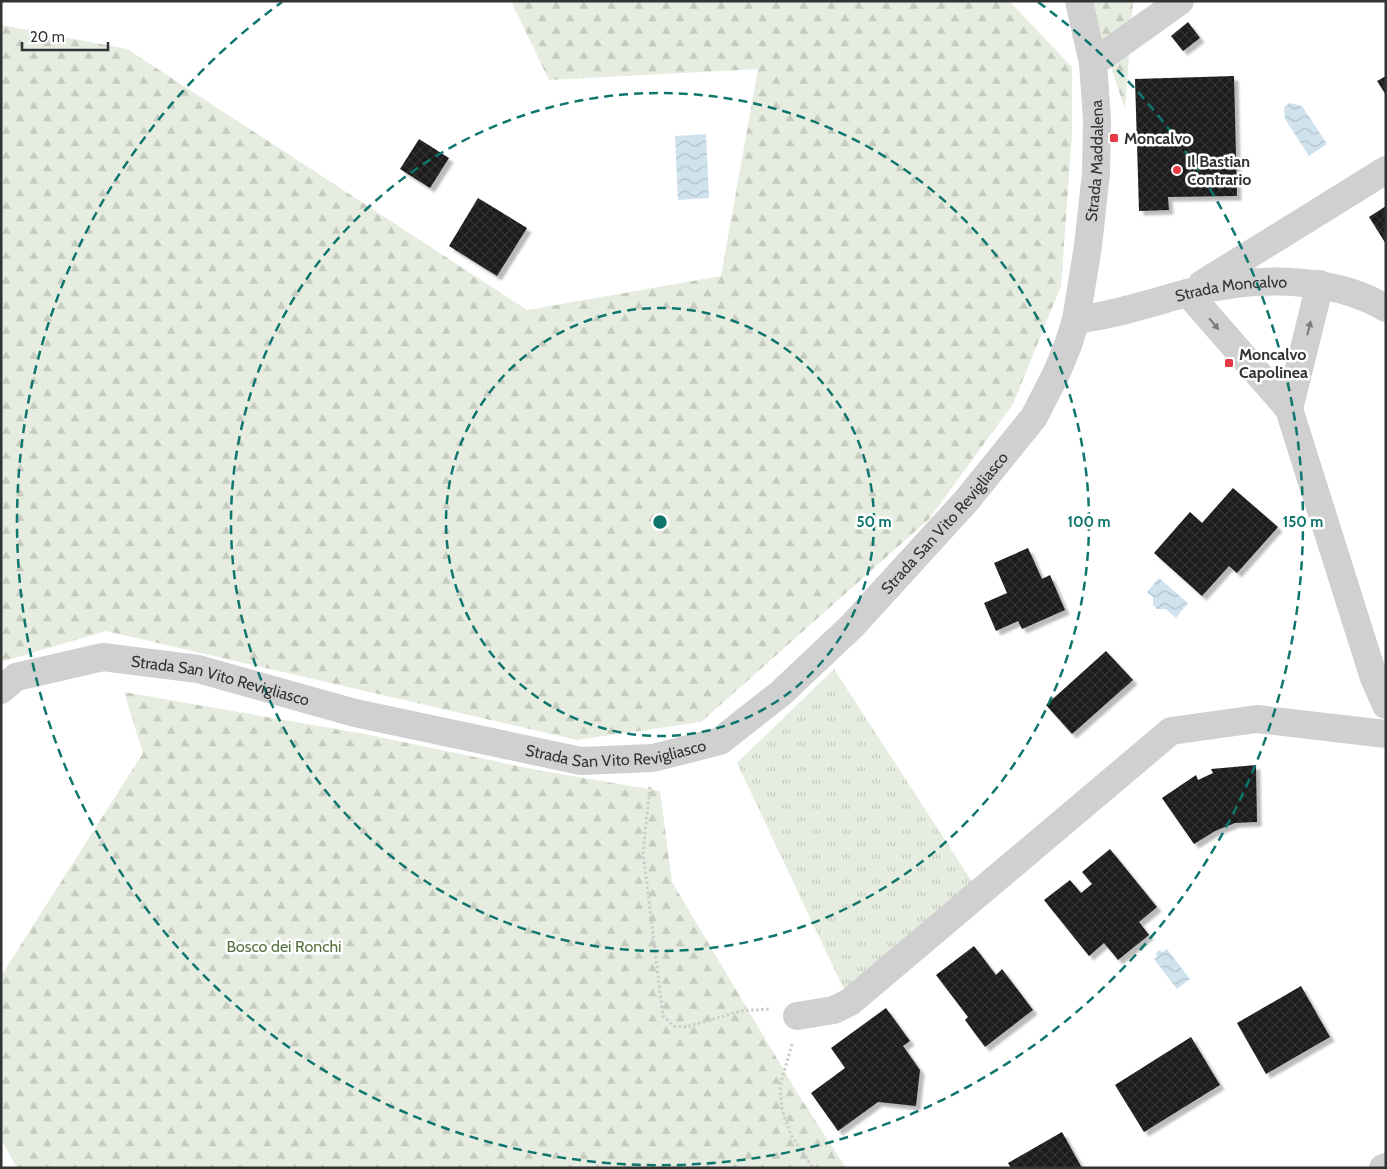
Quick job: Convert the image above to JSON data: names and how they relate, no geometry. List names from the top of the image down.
{
  "streets": {
    "street": ["Strada Maddalena", "Strada Moncalvo", "Strada San Vito Revigliasco"]
  },
  "crossings": [
    ["Strada Maddalena", "Strada Moncalvo"],
    ["Strada Maddalena", "Strada San Vito Revigliasco"],
    ["Strada Moncalvo", "Strada San Vito Revigliasco"]
  ],
  "parks": ["Bosco dei Ronchi"],
  "places": {
    "transit": ["Moncalvo", "Moncalvo Capolinea"],
    "other": ["Il Bastian Contrario"]
  },
  "scale_bar": "20 m",
  "rings": ["50 m", "100 m", "150 m"]
}
